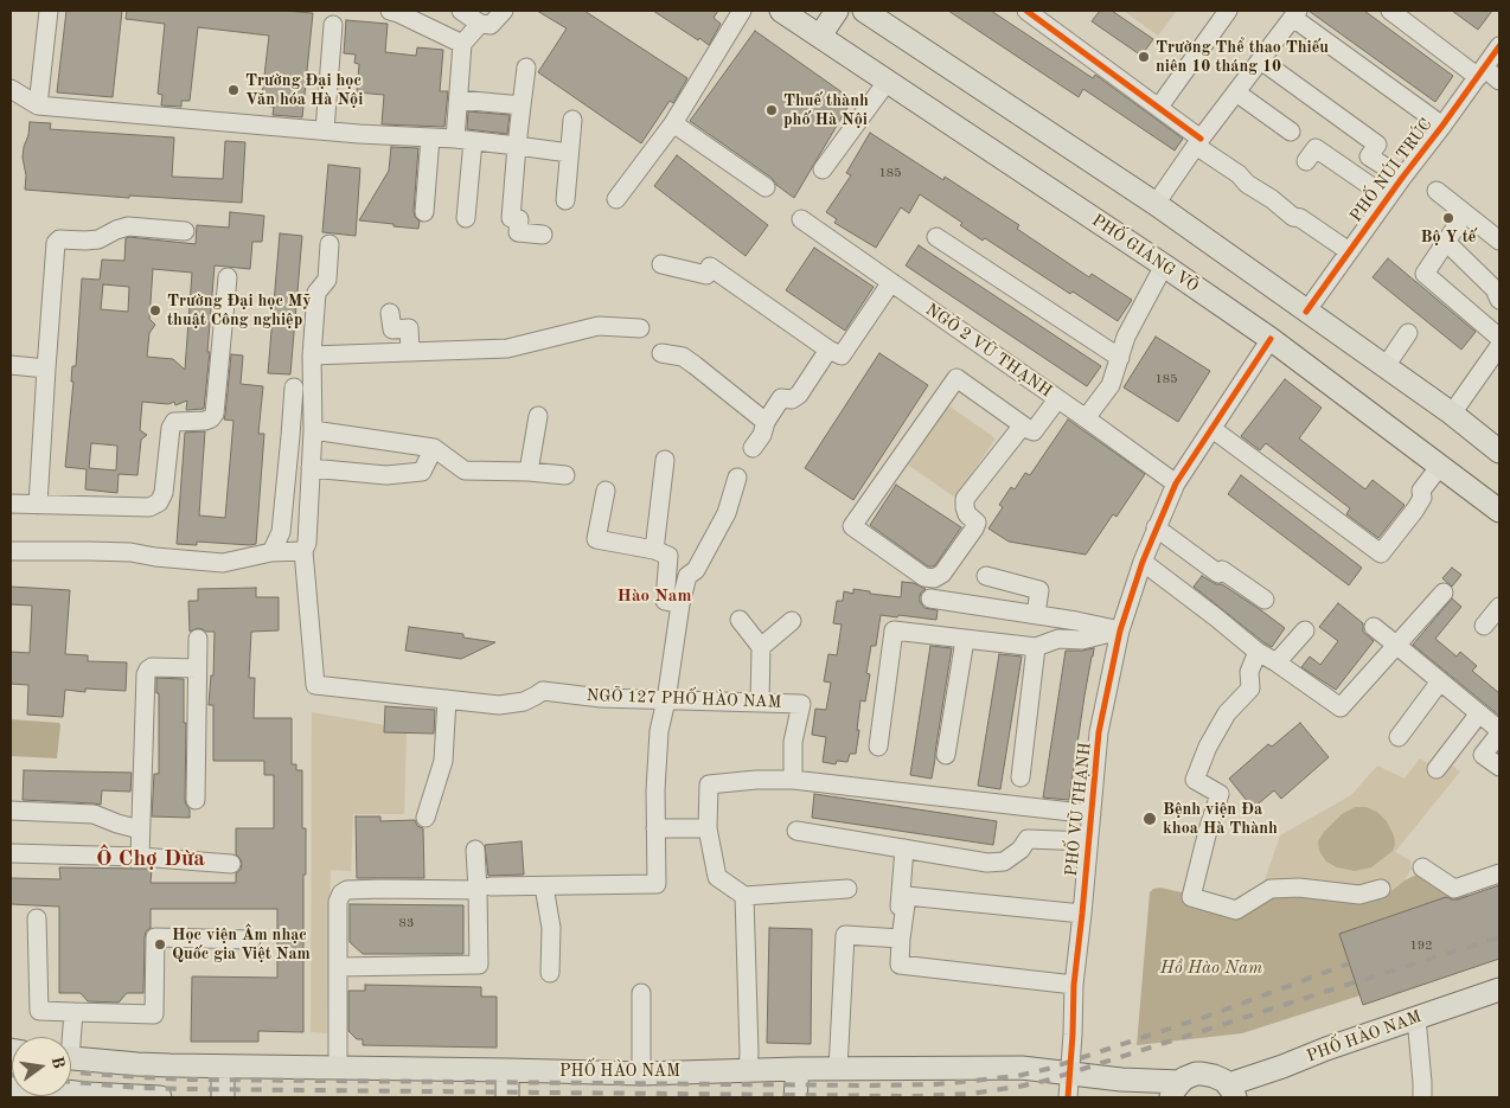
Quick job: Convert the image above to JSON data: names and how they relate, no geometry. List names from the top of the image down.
{
  "streets": {
    "main road": ["PHỐ GIẢNG VÕ", "PHỐ HÀO NAM"],
    "street": [
      "PHỐ NÚI TRÚC",
      "NGÕ 2 VŨ THẠNH",
      "NGÕ 127 PHỐ HÀO NAM",
      "PHỐ VŨ THẠNH"
    ]
  },
  "crossings": [
    ["PHỐ GIẢNG VÕ", "PHỐ VŨ THẠNH"],
    ["NGÕ 2 VŨ THẠNH", "PHỐ VŨ THẠNH"],
    ["PHỐ VŨ THẠNH", "PHỐ HÀO NAM"]
  ],
  "districts": ["Hào Nam", "Ô Chợ Dừa"],
  "water": ["Hồ Hào Nam"],
  "places": [
    "Trường Thể thao Thiếu niên 10 tháng 10",
    "Trường Đại học Văn hóa Hà Nội",
    "Thuế thành phố Hà Nội",
    "Bộ Y tế",
    "Trường Đại học Mỹ thuật Công nghiệp",
    "Bệnh viện Đa khoa Hà Thành",
    "Học viện Âm nhạc Quốc gia Việt Nam"
  ],
  "house_numbers": [
    "185",
    "185",
    "83",
    "192"
  ],
  "north": "right"
}
